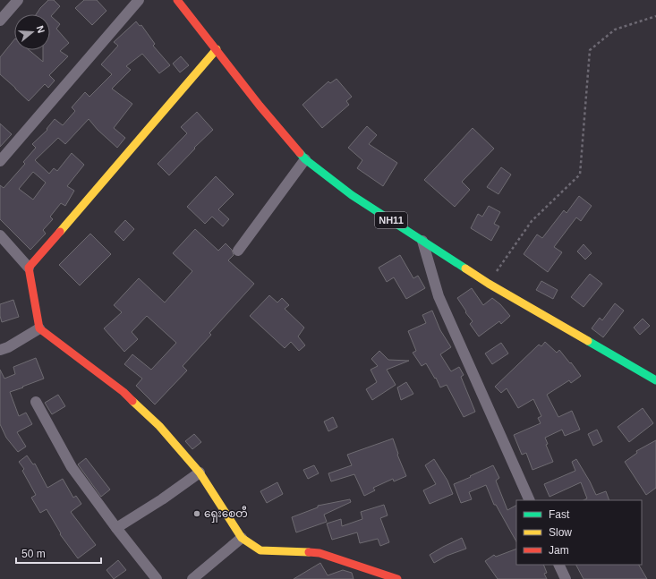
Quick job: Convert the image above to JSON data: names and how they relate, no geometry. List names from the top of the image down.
{
  "streets": {
    "main road": ["NH11"]
  },
  "places": ["ရှေးစေတီ"],
  "legend": ["Fast", "Slow", "Jam"],
  "scale_bar": "50 m",
  "north": "right"
}
